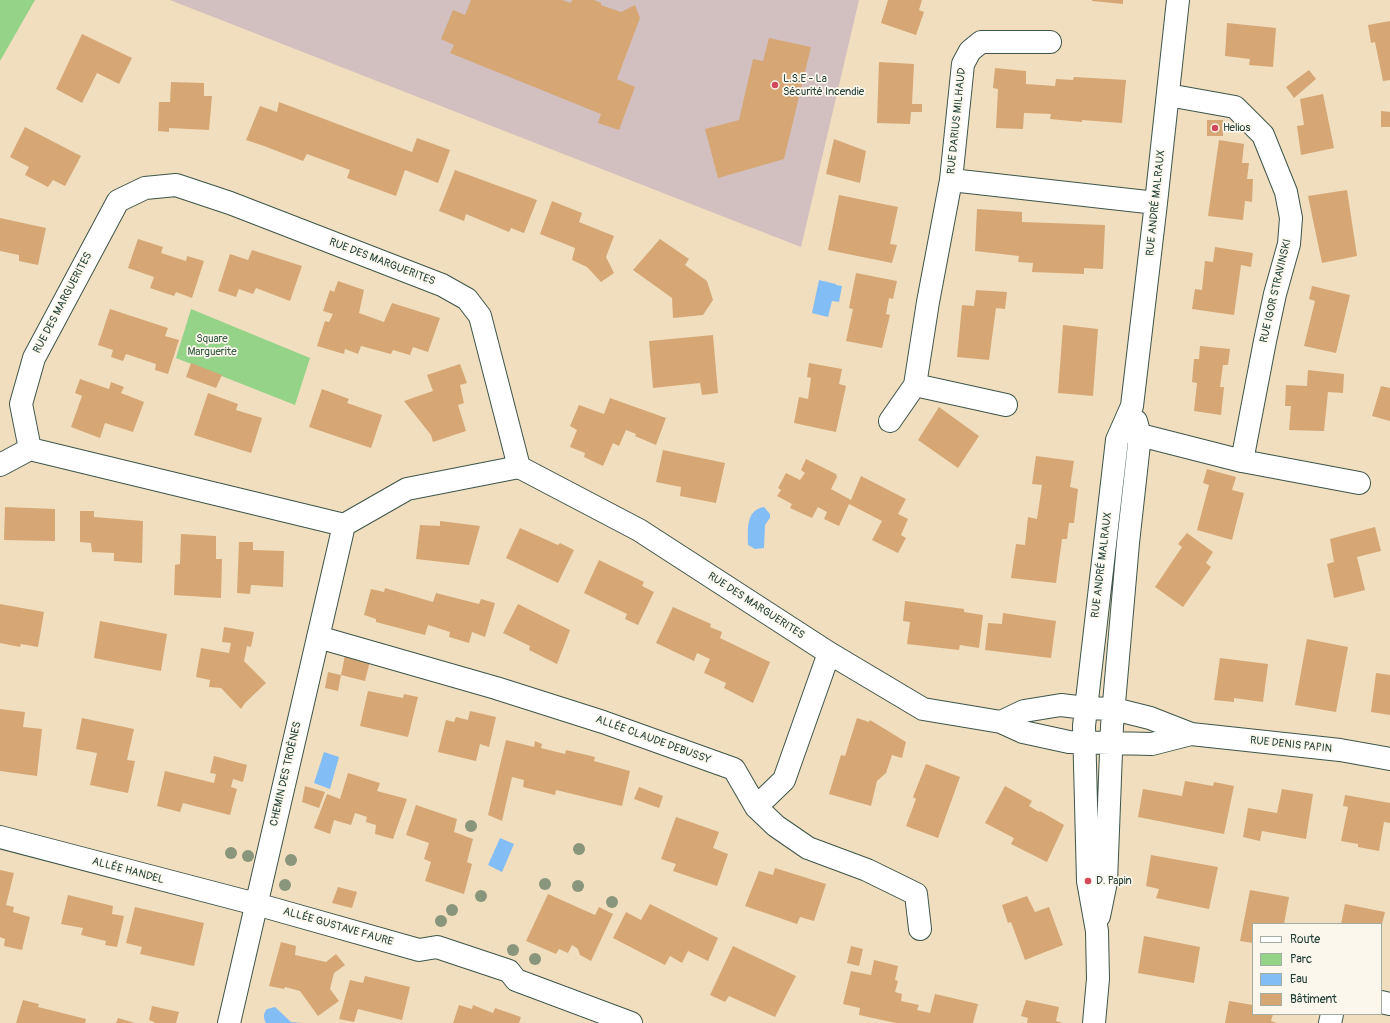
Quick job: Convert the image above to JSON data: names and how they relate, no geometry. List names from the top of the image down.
{
  "streets": {
    "street": [
      "RUE DARIUS MILHAUD",
      "RUE ANDRÉ MALRAUX",
      "RUE DES MARGUERITES",
      "RUE IGOR STRAVINSKI",
      "ALLÉE CLAUDE DEBUSSY",
      "RUE DENIS PAPIN",
      "CHEMIN DES TROÈNES",
      "ALLÉE HANDEL",
      "ALLÉE GUSTAVE FAURE"
    ]
  },
  "crossings": [
    ["RUE DARIUS MILHAUD", "RUE ANDRÉ MALRAUX"],
    ["RUE ANDRÉ MALRAUX", "RUE DES MARGUERITES"],
    ["RUE ANDRÉ MALRAUX", "RUE IGOR STRAVINSKI"],
    ["RUE ANDRÉ MALRAUX", "RUE DENIS PAPIN"],
    ["RUE DES MARGUERITES", "RUE DENIS PAPIN"],
    ["ALLÉE CLAUDE DEBUSSY", "CHEMIN DES TROÈNES"],
    ["CHEMIN DES TROÈNES", "ALLÉE HANDEL"],
    ["CHEMIN DES TROÈNES", "ALLÉE GUSTAVE FAURE"],
    ["ALLÉE HANDEL", "ALLÉE GUSTAVE FAURE"]
  ],
  "parks": ["Square Marguerite"],
  "places": ["L.S.E - La Sécurité Incendie", "Helios", "D. Papin"],
  "legend": [
    "Route",
    "Parc",
    "Eau",
    "Bâtiment"
  ]
}
